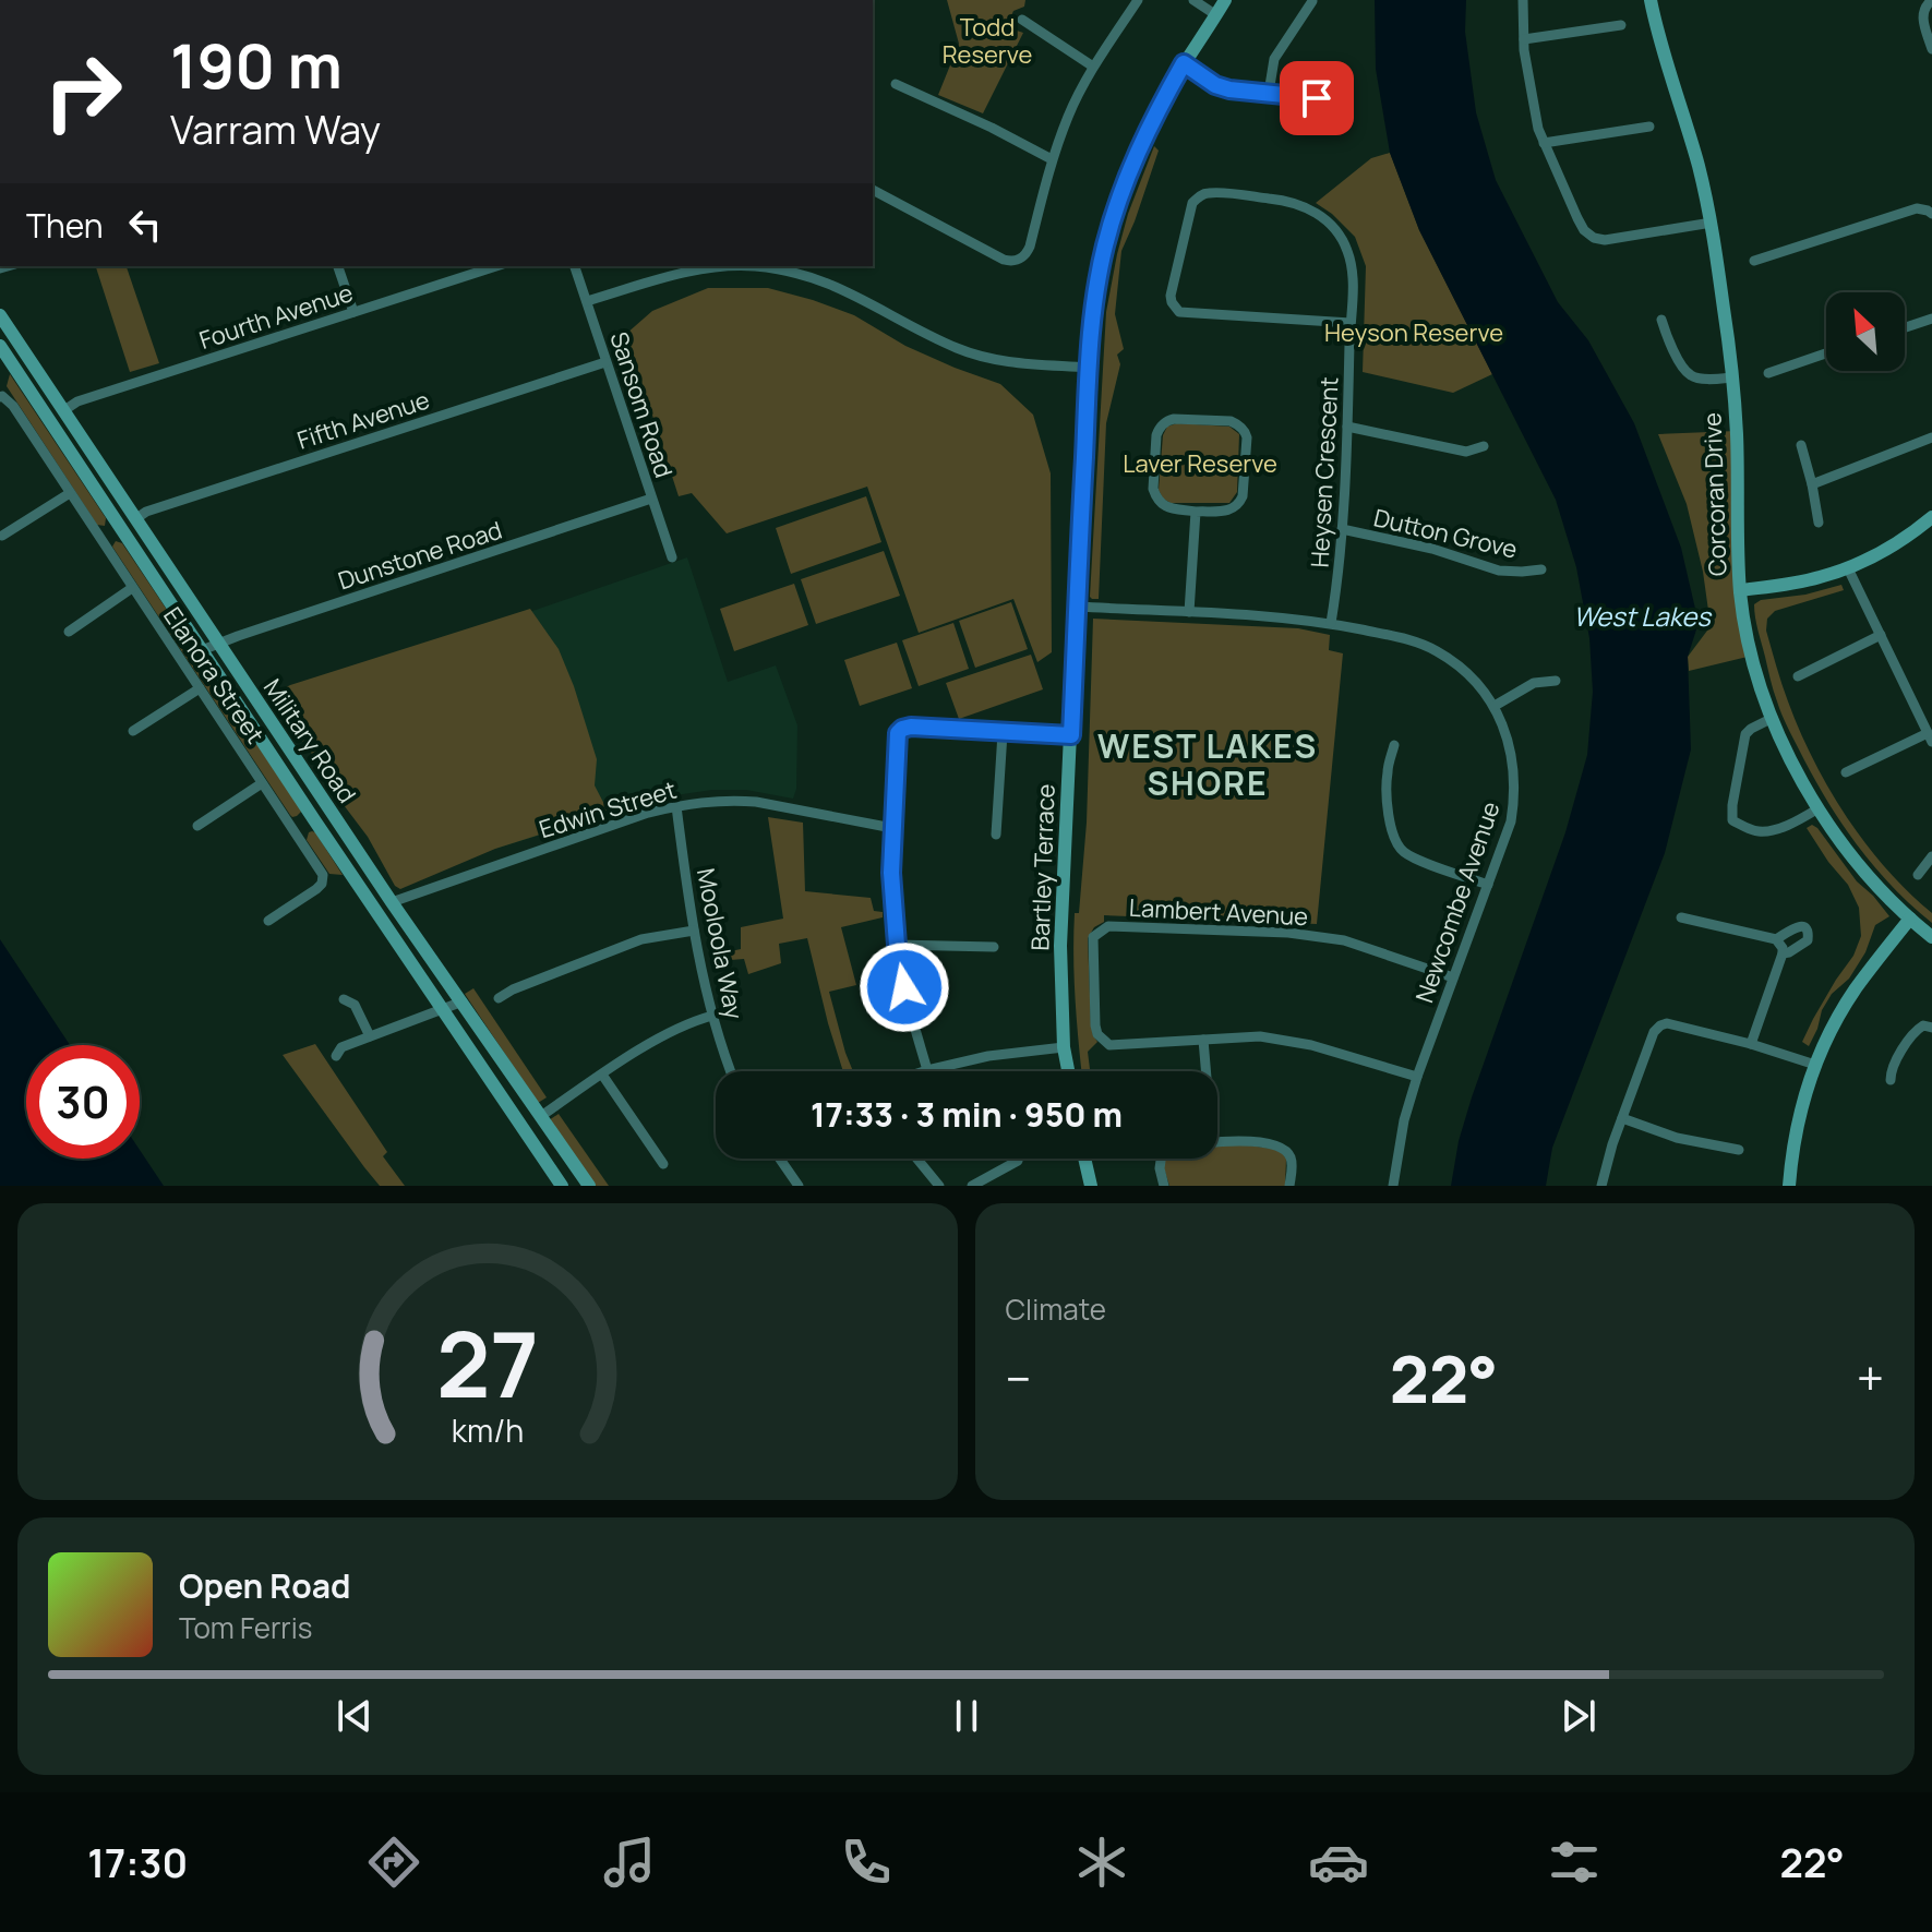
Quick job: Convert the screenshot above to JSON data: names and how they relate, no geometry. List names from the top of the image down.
{
  "streets": {
    "street": [
      "Fourth Avenue",
      "Sansom Road",
      "Fifth Avenue",
      "Heysen Crescent",
      "Corcoran Drive",
      "Dutton Grove",
      "Dunstone Road",
      "Elanora Street",
      "Military Road",
      "Edwin Street",
      "Bartley Terrace",
      "Newcombe Avenue",
      "Lambert Avenue",
      "Mooloola Way"
    ]
  },
  "crossings": [
    ["Fourth Avenue", "Military Road"],
    ["Sansom Road", "Fifth Avenue"],
    ["Sansom Road", "Dunstone Road"],
    ["Fifth Avenue", "Military Road"],
    ["Heysen Crescent", "Dutton Grove"],
    ["Heysen Crescent", "Newcombe Avenue"],
    ["Dunstone Road", "Military Road"],
    ["Military Road", "Edwin Street"],
    ["Edwin Street", "Mooloola Way"],
    ["Bartley Terrace", "Newcombe Avenue"],
    ["Newcombe Avenue", "Lambert Avenue"]
  ],
  "districts": ["WEST LAKES SHORE"],
  "water": ["West Lakes"],
  "parks": ["Todd Reserve", "Heyson Reserve", "Laver Reserve"],
  "north": "top left",
  "page": {
    "turn": ["190 m", "Varram Way"],
    "then": "Then",
    "limit": "30",
    "trip": "17:33 · 3 min · 950 m",
    "tile": "Climate",
    "heat": ["−", "22°", "+"],
    "song": ["Open Road", "Tom Ferris"],
    "tabs": ["17:30", "22°"],
    "gauge": ["27", "km/h"]
  }
}
